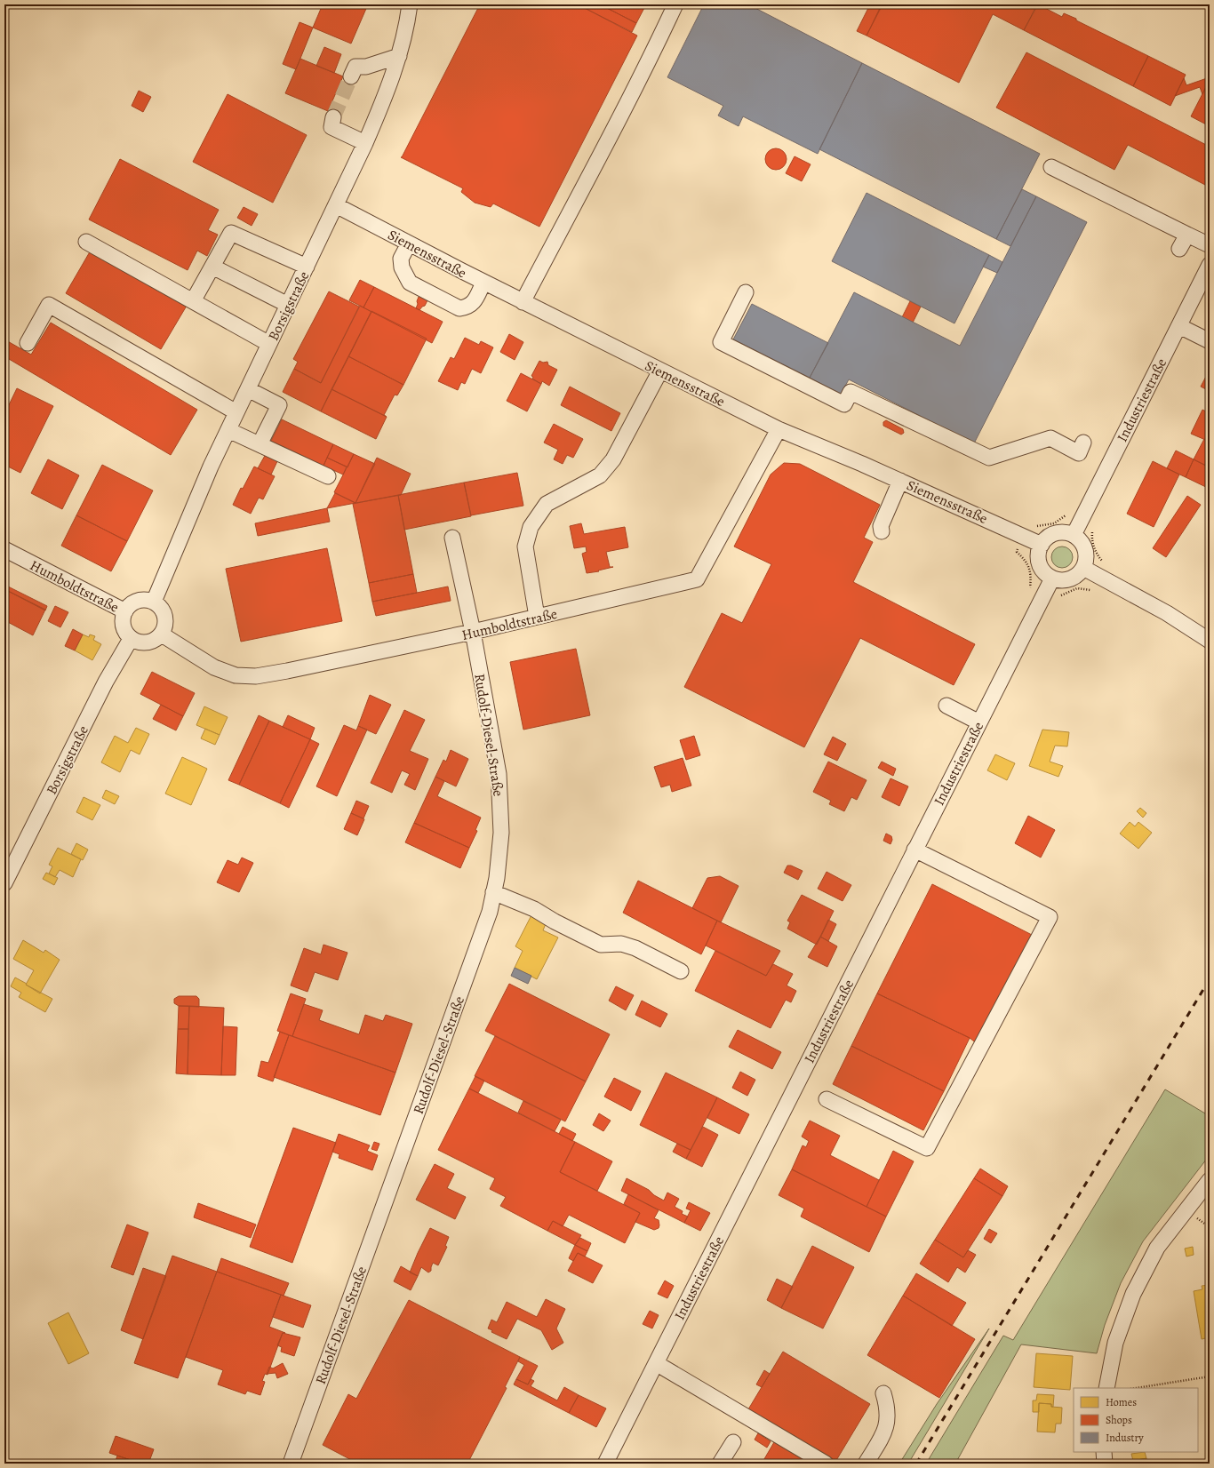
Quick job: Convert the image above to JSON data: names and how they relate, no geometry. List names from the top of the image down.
{
  "streets": {
    "street": [
      "Siemensstraße",
      "Borsigstraße",
      "Industriestraße",
      "Humboldtstraße",
      "Rudolf-Diesel-Straße"
    ]
  },
  "crossings": [
    ["Siemensstraße", "Borsigstraße"],
    ["Siemensstraße", "Industriestraße"],
    ["Siemensstraße", "Humboldtstraße"],
    ["Borsigstraße", "Humboldtstraße"],
    ["Humboldtstraße", "Rudolf-Diesel-Straße"]
  ],
  "legend": ["Homes", "Shops", "Industry"]
}
